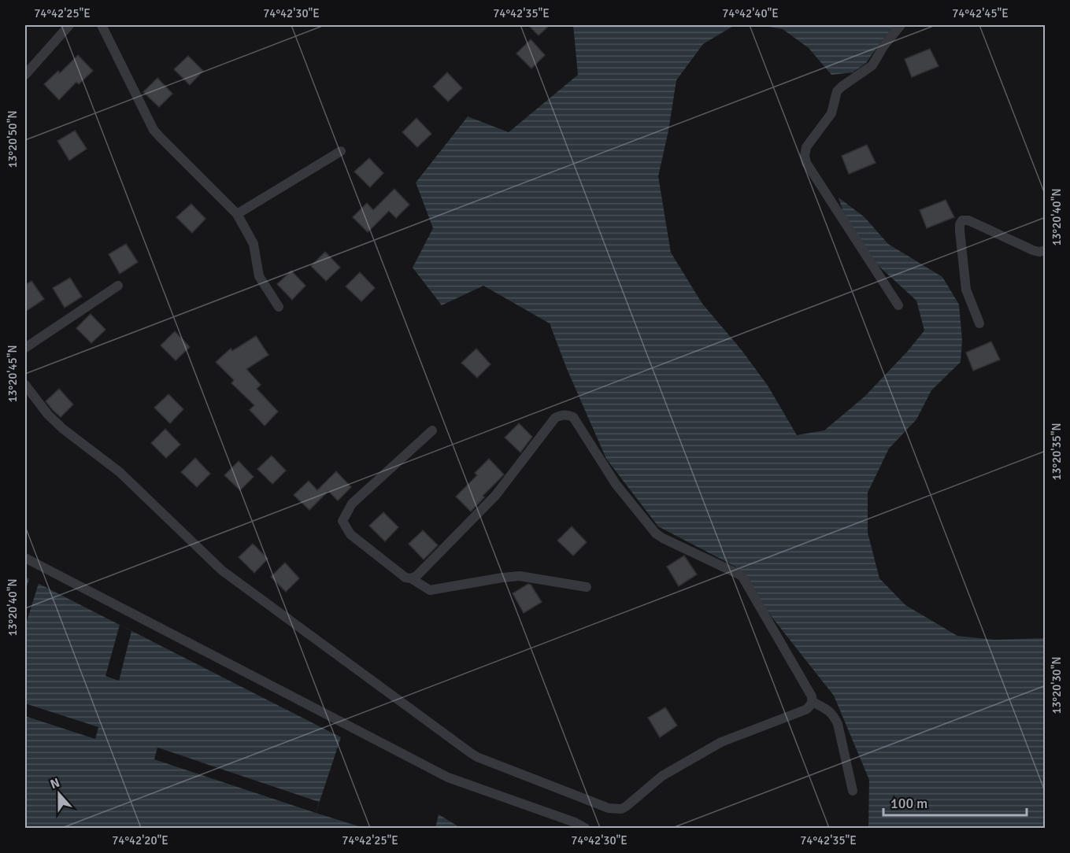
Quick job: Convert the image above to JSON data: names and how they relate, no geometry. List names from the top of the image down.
{
  "scale_bar": "100 m",
  "north": "top",
  "coordinates": [
    "74°42'25\"E",
    "74°42'30\"E",
    "74°42'35\"E",
    "74°42'40\"E",
    "74°42'45\"E",
    "13°20'50\"N",
    "13°20'40\"N",
    "13°20'45\"N",
    "13°20'35\"N",
    "13°20'30\"N",
    "74°42'20\"E"
  ]
}
